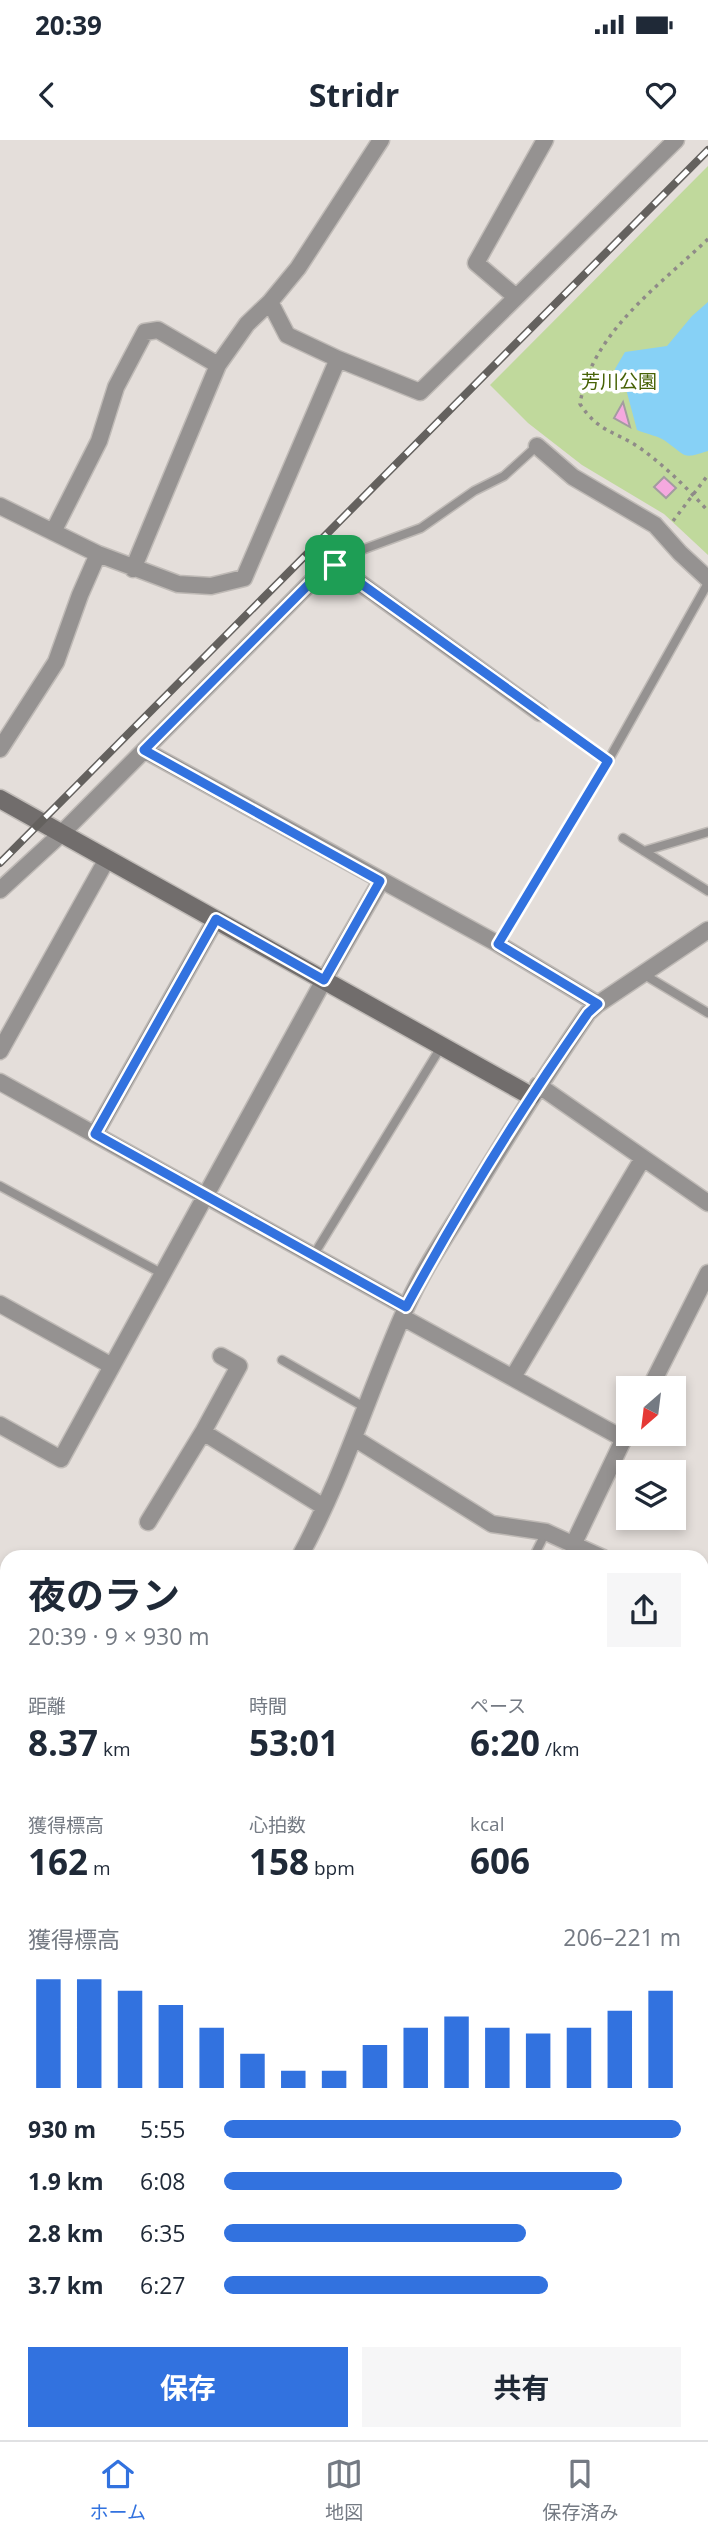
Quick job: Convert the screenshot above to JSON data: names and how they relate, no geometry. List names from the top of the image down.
{
  "parks": ["芳川公園"],
  "north": "bottom left",
  "page": {
    "status": "20:39",
    "header": "Stridr",
    "heading": ["夜のラン", "20:39 · 9 × 930 m"],
    "stats": [
      ["距離", "8.37 km"],
      ["時間", "53:01"],
      ["ペース", "6:20 /km"],
      ["獲得標高", "162 m"],
      ["心拍数", "158 bpm"],
      ["kcal", "606"]
    ],
    "chart": ["獲得標高", "206–221 m"],
    "list": [
      {
        "name": "930 m",
        "note": "5:55"
      },
      {
        "name": "1.9 km",
        "note": "6:08"
      },
      {
        "name": "2.8 km",
        "note": "6:35"
      },
      {
        "name": "3.7 km",
        "note": "6:27"
      }
    ],
    "buttons": ["保存", "共有"],
    "tabs": ["ホーム", "地図", "保存済み"]
  }
}
